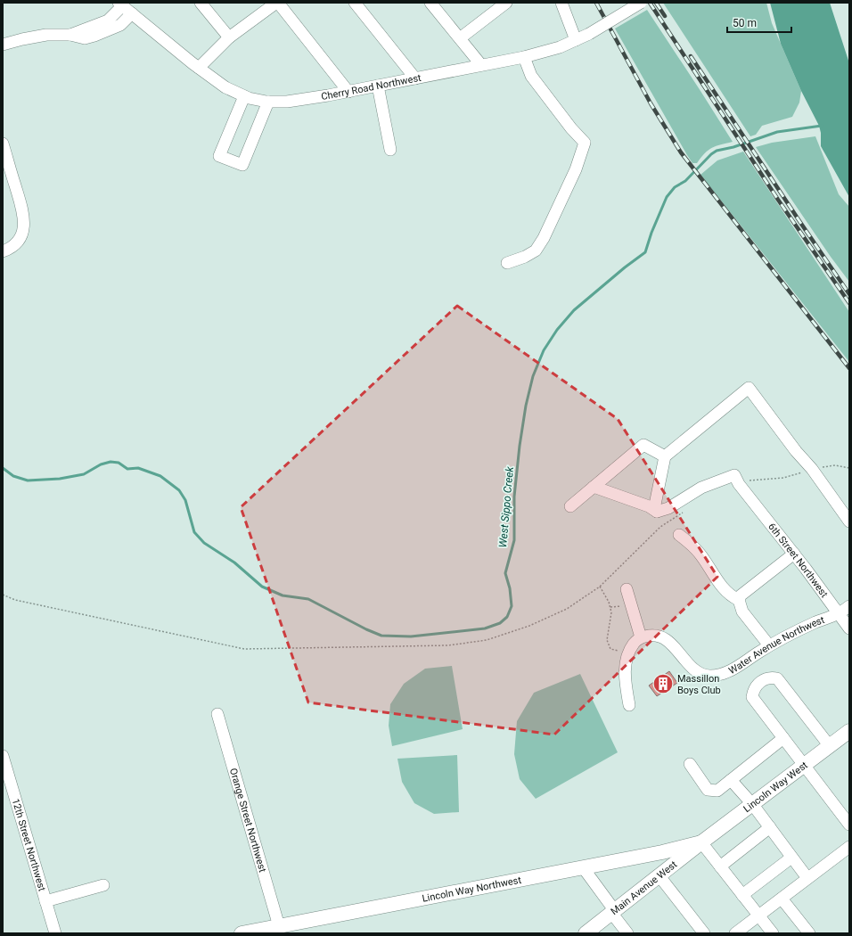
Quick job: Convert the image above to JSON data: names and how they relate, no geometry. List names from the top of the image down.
{
  "streets": {
    "main road": ["Lincoln Way West", "Main Avenue West", "Lincoln Way Northwest"],
    "street": [
      "Cherry Road Northwest",
      "6th Street Northwest",
      "Water Avenue Northwest",
      "Orange Street Northwest",
      "12th Street Northwest"
    ]
  },
  "crossings": [
    ["6th Street Northwest", "Water Avenue Northwest"],
    ["Lincoln Way West", "Main Avenue West"],
    ["Lincoln Way West", "Lincoln Way Northwest"],
    ["Orange Street Northwest", "Lincoln Way Northwest"],
    ["Main Avenue West", "Lincoln Way Northwest"]
  ],
  "water": ["West Sippo Creek"],
  "places": {
    "building": ["Massillon Boys Club"]
  },
  "scale_bar": "50 m"
}
